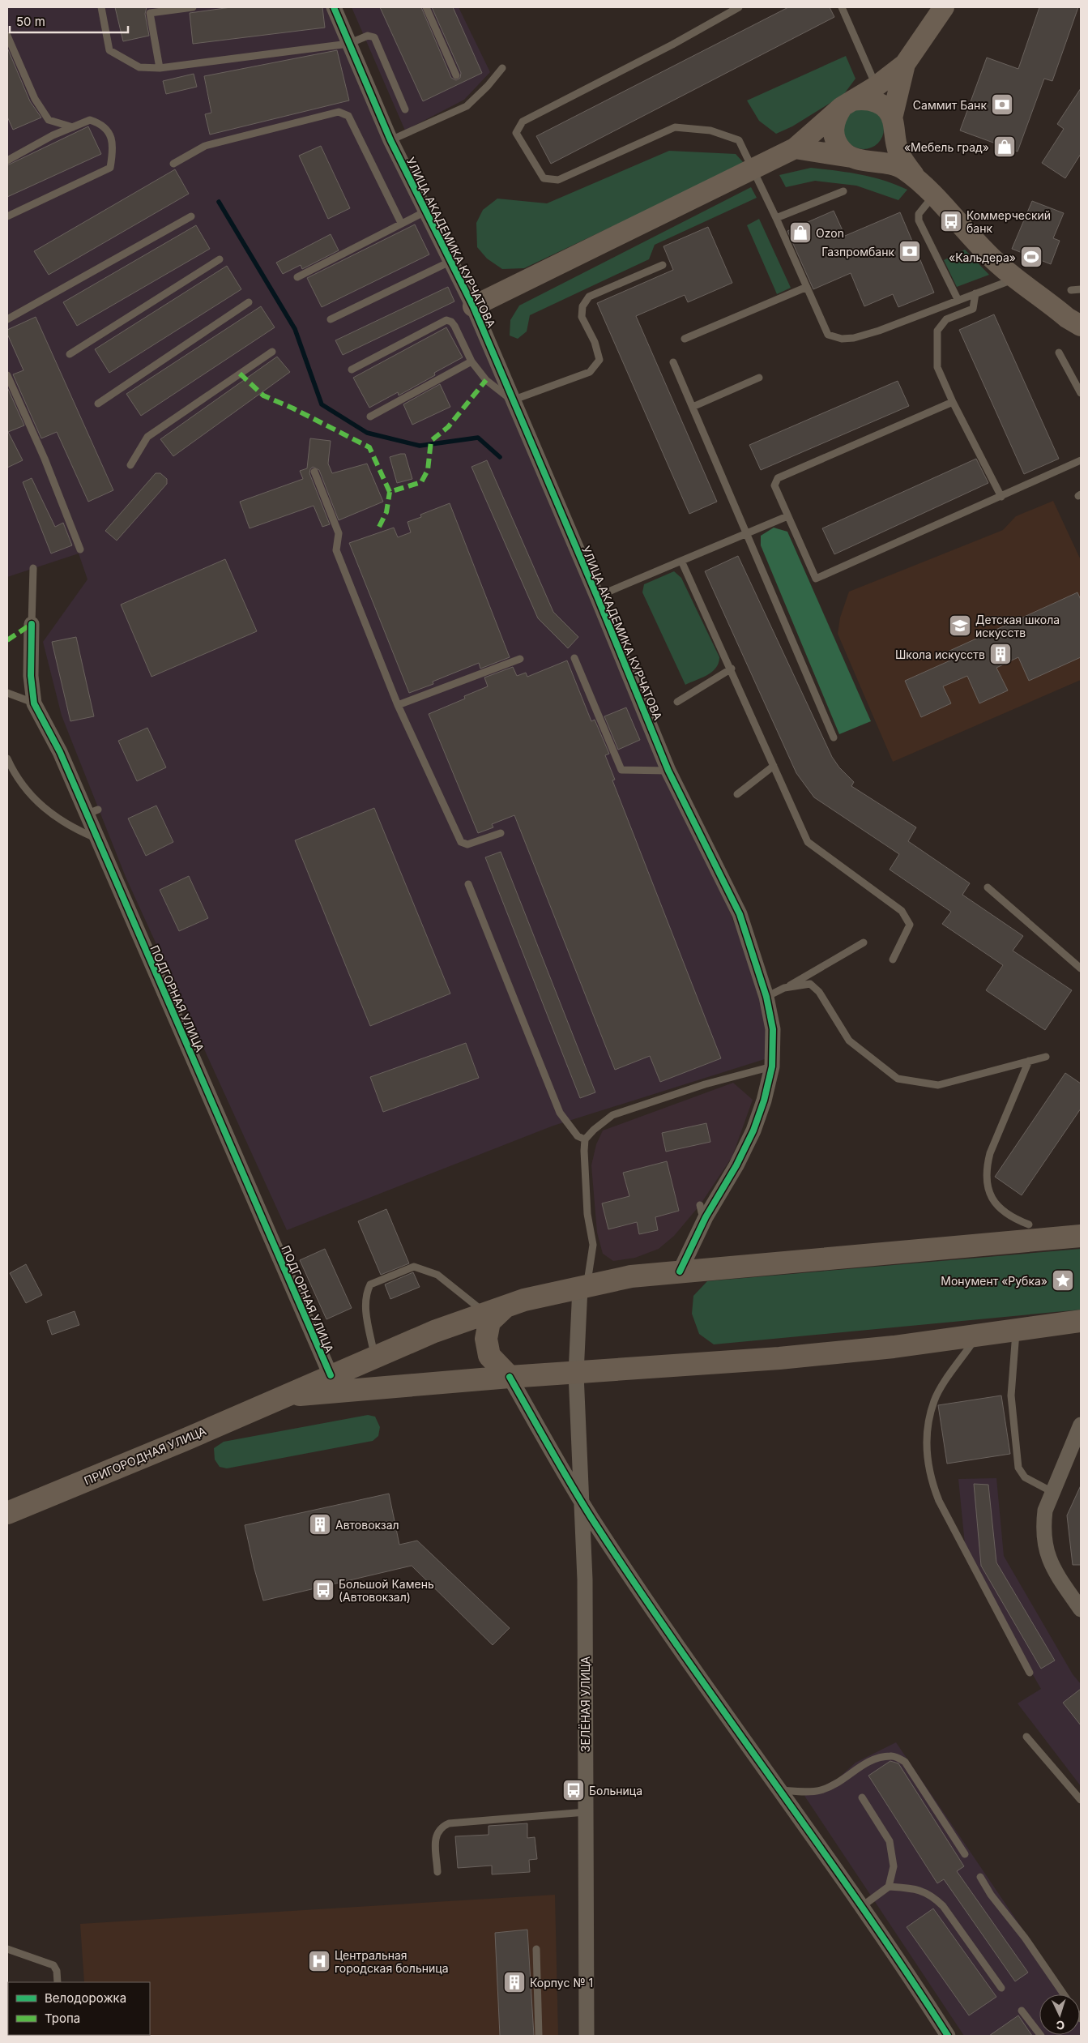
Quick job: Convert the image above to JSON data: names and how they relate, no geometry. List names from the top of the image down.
{
  "streets": {
    "main road": ["ПРИГОРОДНАЯ УЛИЦА"],
    "street": ["УЛИЦА АКАДЕМИКА КУРЧАТОВА", "ПОДГОРНАЯ УЛИЦА", "ЗЕЛЁНАЯ УЛИЦА"]
  },
  "crossings": [
    ["УЛИЦА АКАДЕМИКА КУРЧАТОВА", "ПРИГОРОДНАЯ УЛИЦА"],
    ["ПОДГОРНАЯ УЛИЦА", "ПРИГОРОДНАЯ УЛИЦА"],
    ["ПРИГОРОДНАЯ УЛИЦА", "ЗЕЛЁНАЯ УЛИЦА"]
  ],
  "places": {
    "bank": ["Саммит Банк", "Газпромбанк"],
    "shop": ["«Мебель град»", "Ozon"],
    "bus stop": ["Коммерческий банк", "Большой Камень (Автовокзал)", "Больница"],
    "sports": ["«Кальдера»"],
    "school or university": ["Детская школа искусств"],
    "building": ["Школа искусств", "Автовокзал", "Корпус № 1"],
    "place": ["Монумент «Рубка»"],
    "hospital": ["Центральная городская больница"]
  },
  "legend": ["Велодорожка", "Тропа"],
  "scale_bar": "50 m",
  "north": "bottom"
}
